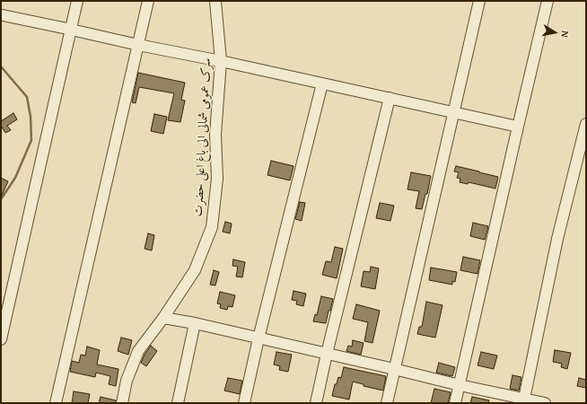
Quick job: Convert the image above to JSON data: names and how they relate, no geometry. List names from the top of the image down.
{
  "streets": {
    "street": ["سرک عمومی شمالی الی باغ اعلی حضرت"]
  },
  "north": "right"
}
